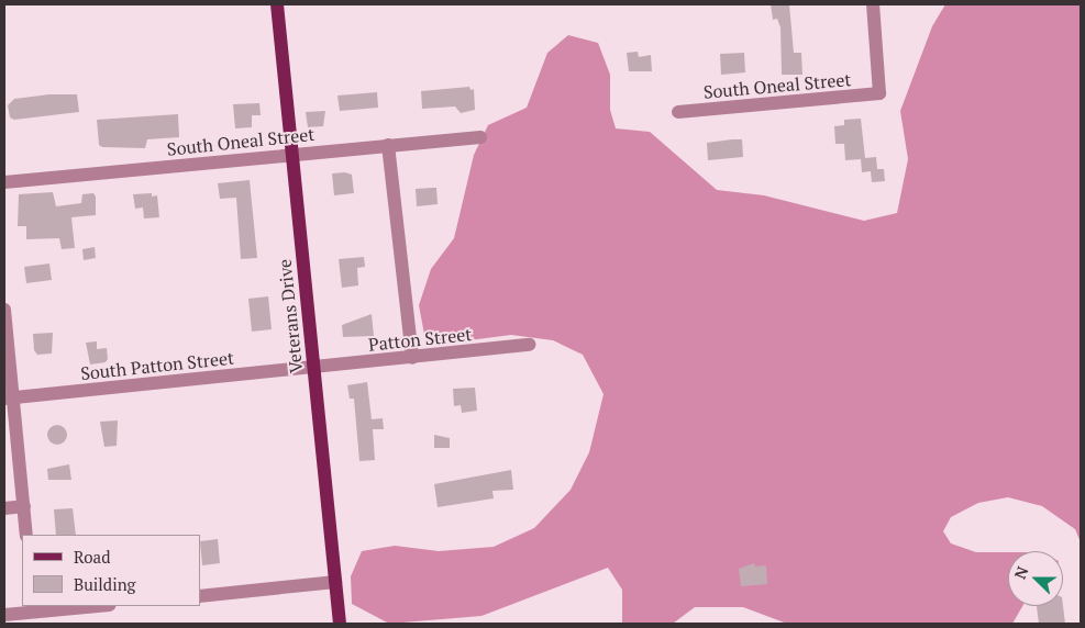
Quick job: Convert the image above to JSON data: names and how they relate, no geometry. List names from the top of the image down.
{
  "streets": {
    "main road": ["Veterans Drive"],
    "street": ["South Oneal Street", "Patton Street", "South Patton Street"]
  },
  "crossings": [
    ["South Oneal Street", "Veterans Drive"],
    ["Veterans Drive", "Patton Street"],
    ["Veterans Drive", "South Patton Street"],
    ["Patton Street", "South Patton Street"]
  ],
  "legend": ["Road", "Building"],
  "north": "left"
}
